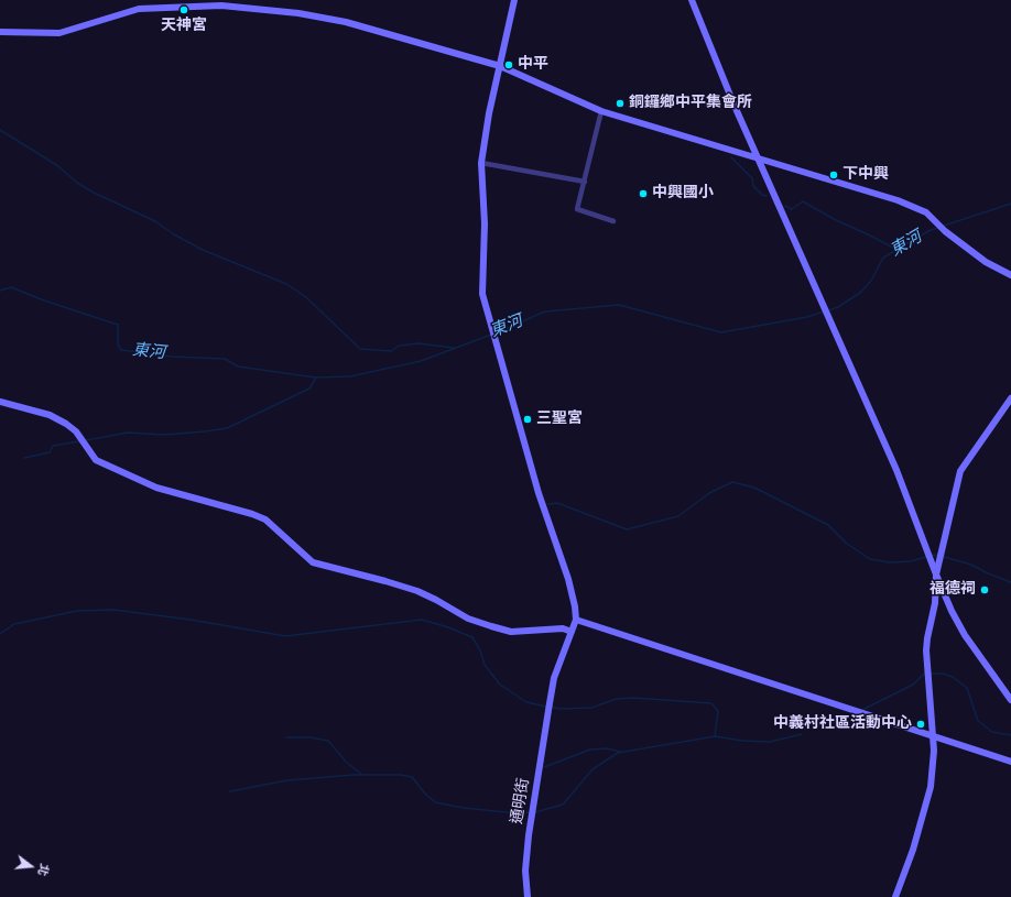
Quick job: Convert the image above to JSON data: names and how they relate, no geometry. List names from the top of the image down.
{
  "streets": {
    "street": ["通明街"]
  },
  "water": ["東河"],
  "places": [
    "天神宮",
    "中平",
    "銅鑼鄉中平集會所",
    "下中興",
    "中興國小",
    "三聖宮",
    "福德祠",
    "中義村社區活動中心"
  ],
  "north": "right"
}
